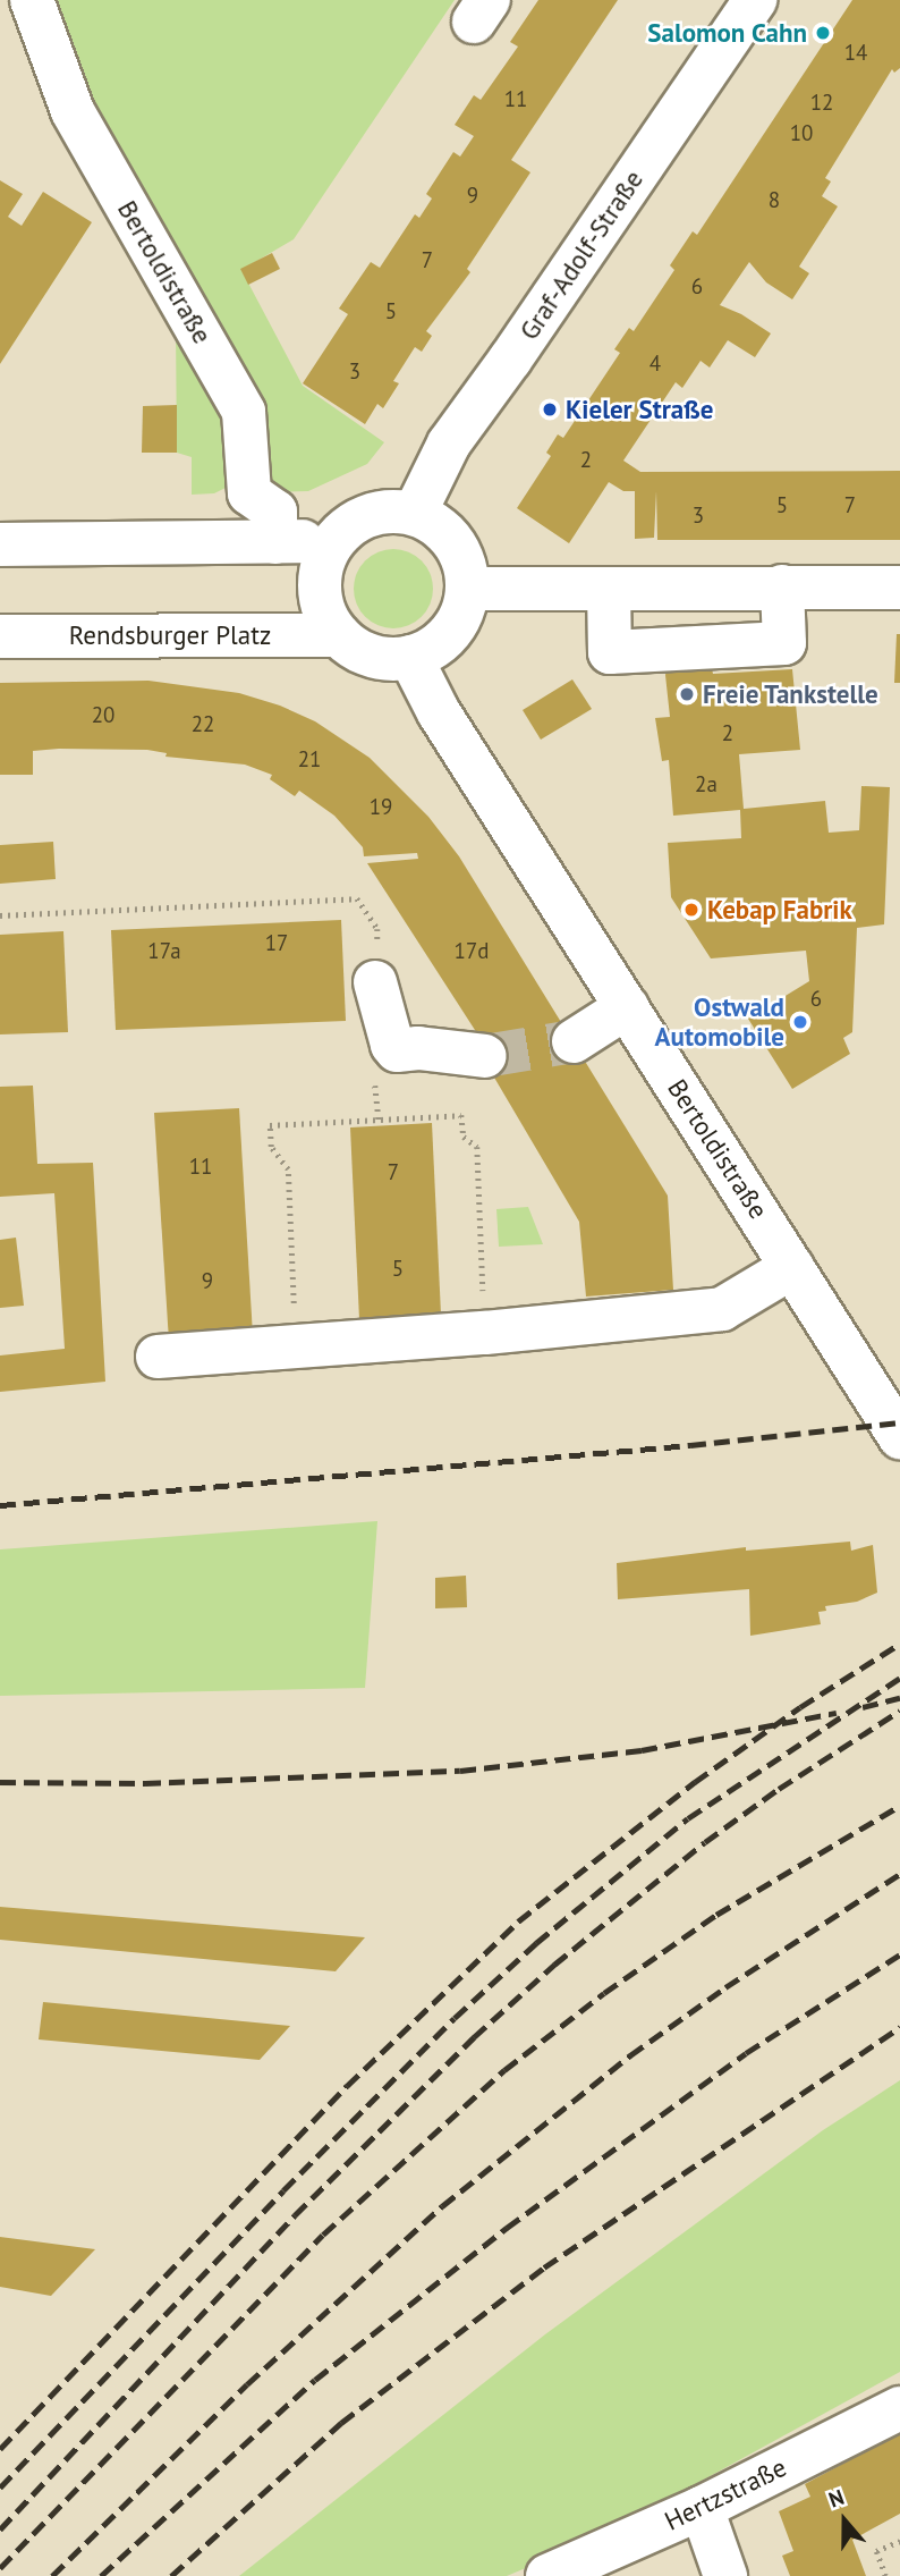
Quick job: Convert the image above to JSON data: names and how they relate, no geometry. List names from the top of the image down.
{
  "streets": {
    "street": [
      "Graf-Adolf-Straße",
      "Bertoldistraße",
      "Rendsburger Platz",
      "Hertzstraße"
    ]
  },
  "crossings": [
    ["Graf-Adolf-Straße", "Bertoldistraße"],
    ["Graf-Adolf-Straße", "Rendsburger Platz"],
    ["Bertoldistraße", "Rendsburger Platz"]
  ],
  "places": [
    "Salomon Cahn",
    "Kieler Straße",
    "Freie Tankstelle",
    "Kebap Fabrik",
    "Ostwald Automobile"
  ],
  "house_numbers": [
    "14",
    "11",
    "12",
    "10",
    "9",
    "8",
    "7",
    "6",
    "5",
    "4",
    "3",
    "2",
    "5",
    "7",
    "3",
    "20",
    "22",
    "2",
    "21",
    "2a",
    "19",
    "17",
    "17a",
    "17d",
    "6",
    "11",
    "7",
    "5",
    "9"
  ],
  "north": "top"
}
